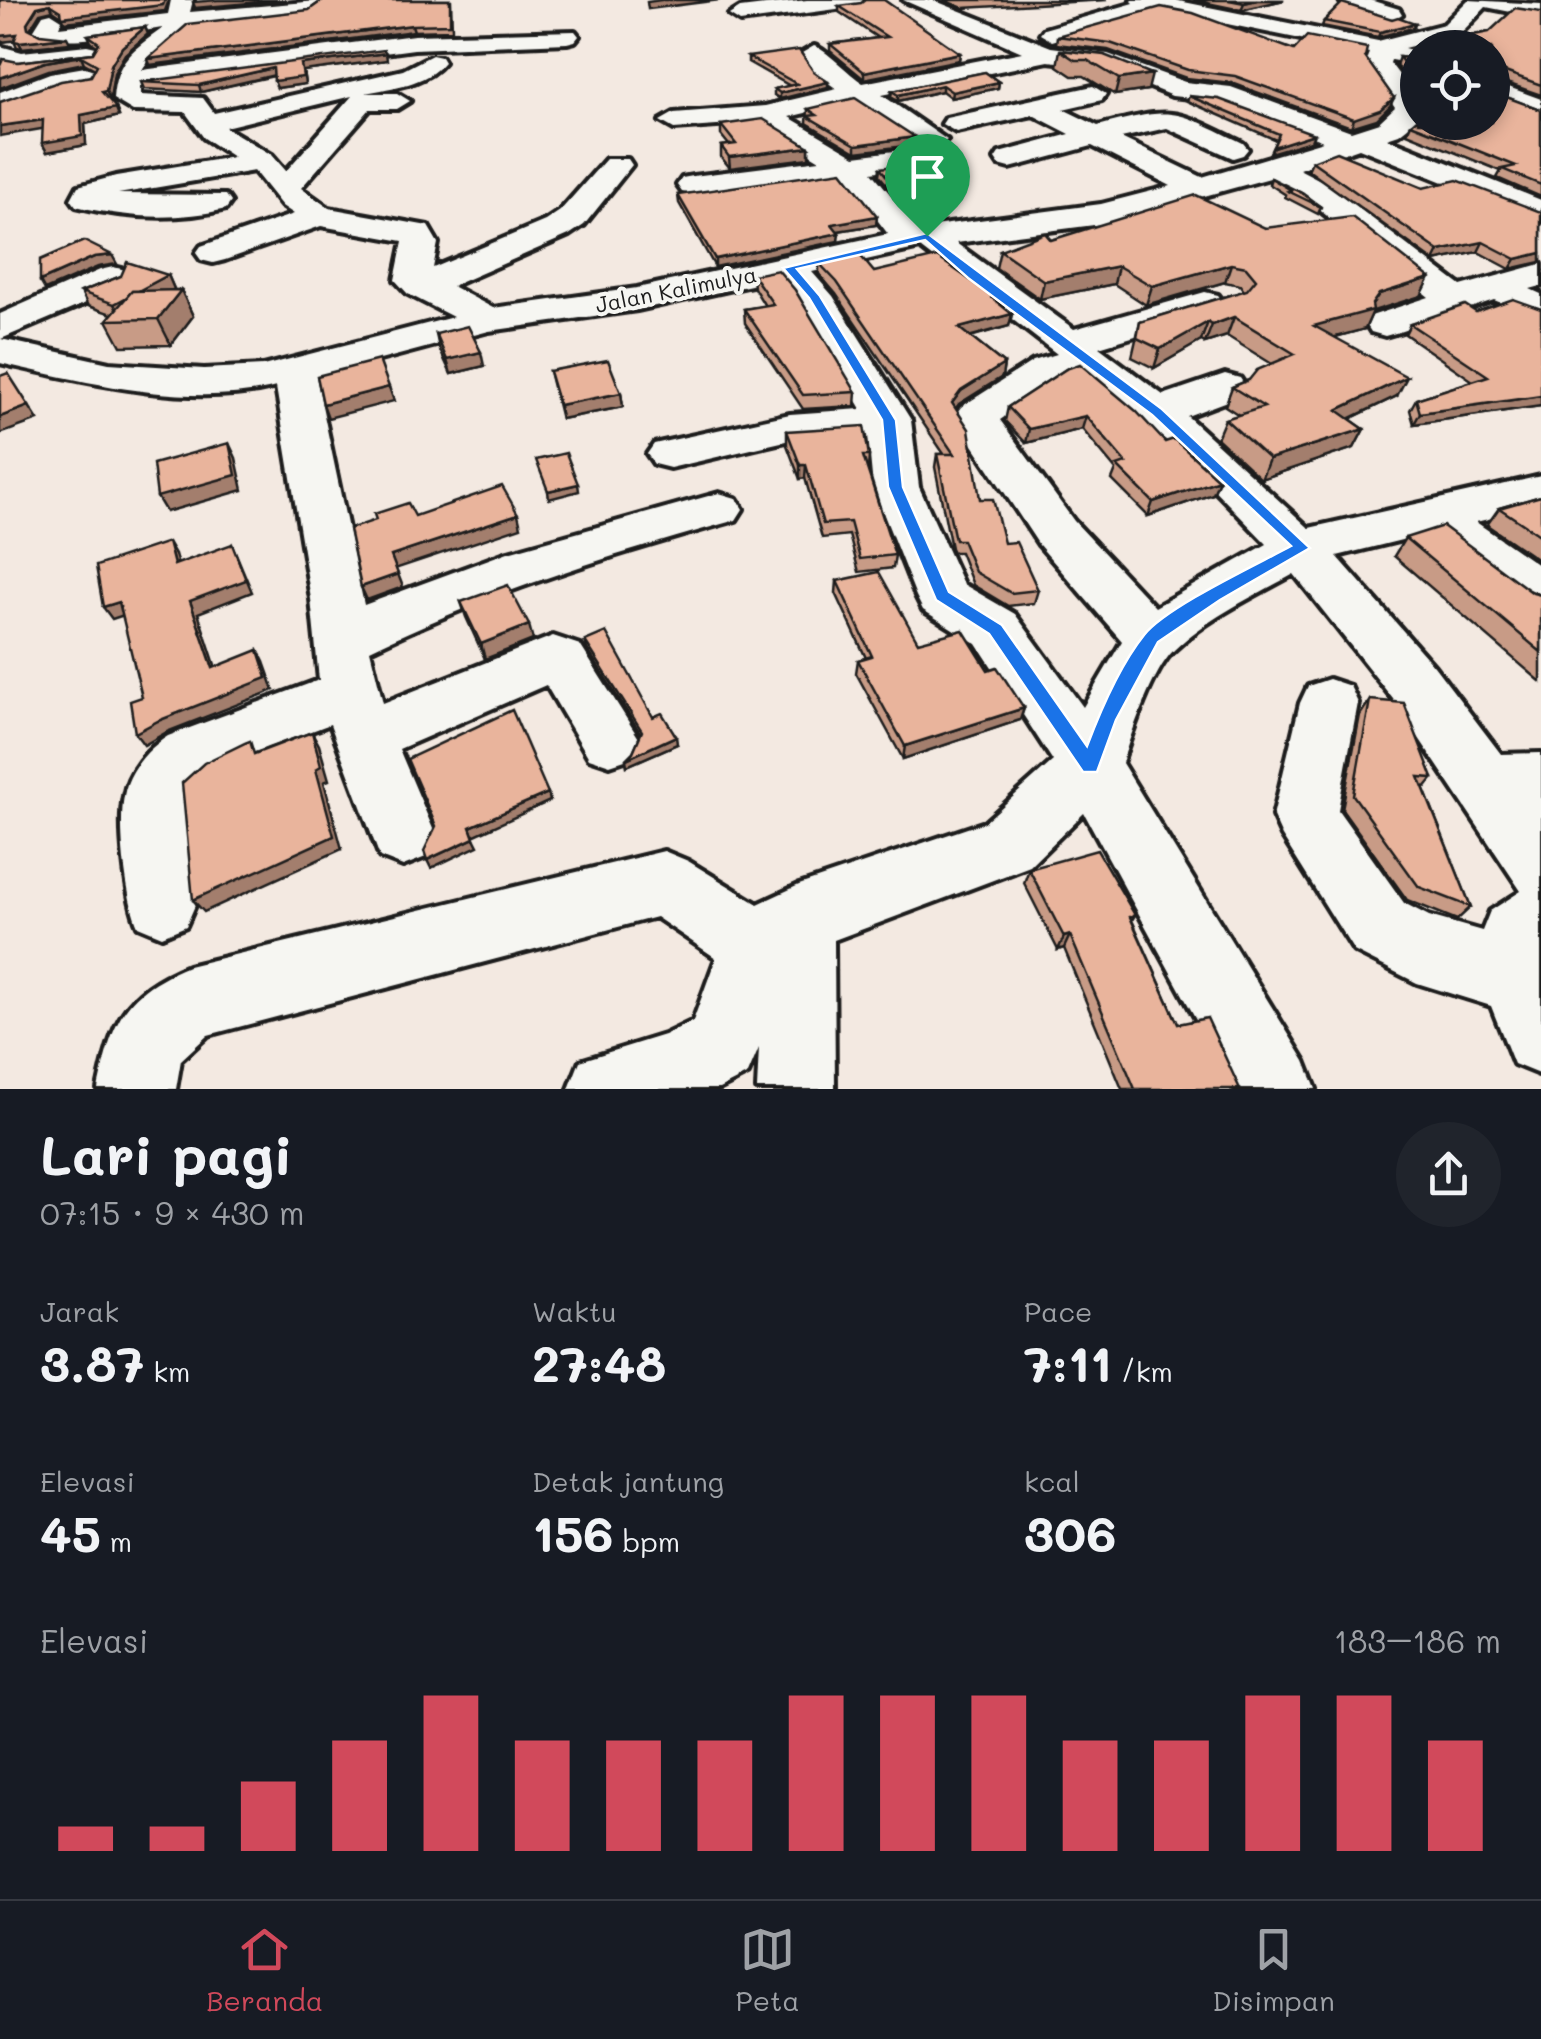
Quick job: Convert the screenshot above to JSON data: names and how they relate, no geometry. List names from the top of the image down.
{
  "streets": {
    "street": ["Jalan Kalimulya"]
  },
  "page": {
    "heading": ["Lari pagi", "07:15 · 9 × 430 m"],
    "stats": [
      ["Jarak", "3.87 km"],
      ["Waktu", "27:48"],
      ["Pace", "7:11 /km"],
      ["Elevasi", "45 m"],
      ["Detak jantung", "156 bpm"],
      ["kcal", "306"]
    ],
    "chart": ["Elevasi", "183–186 m"],
    "tabs": ["Beranda", "Peta", "Disimpan"]
  }
}
